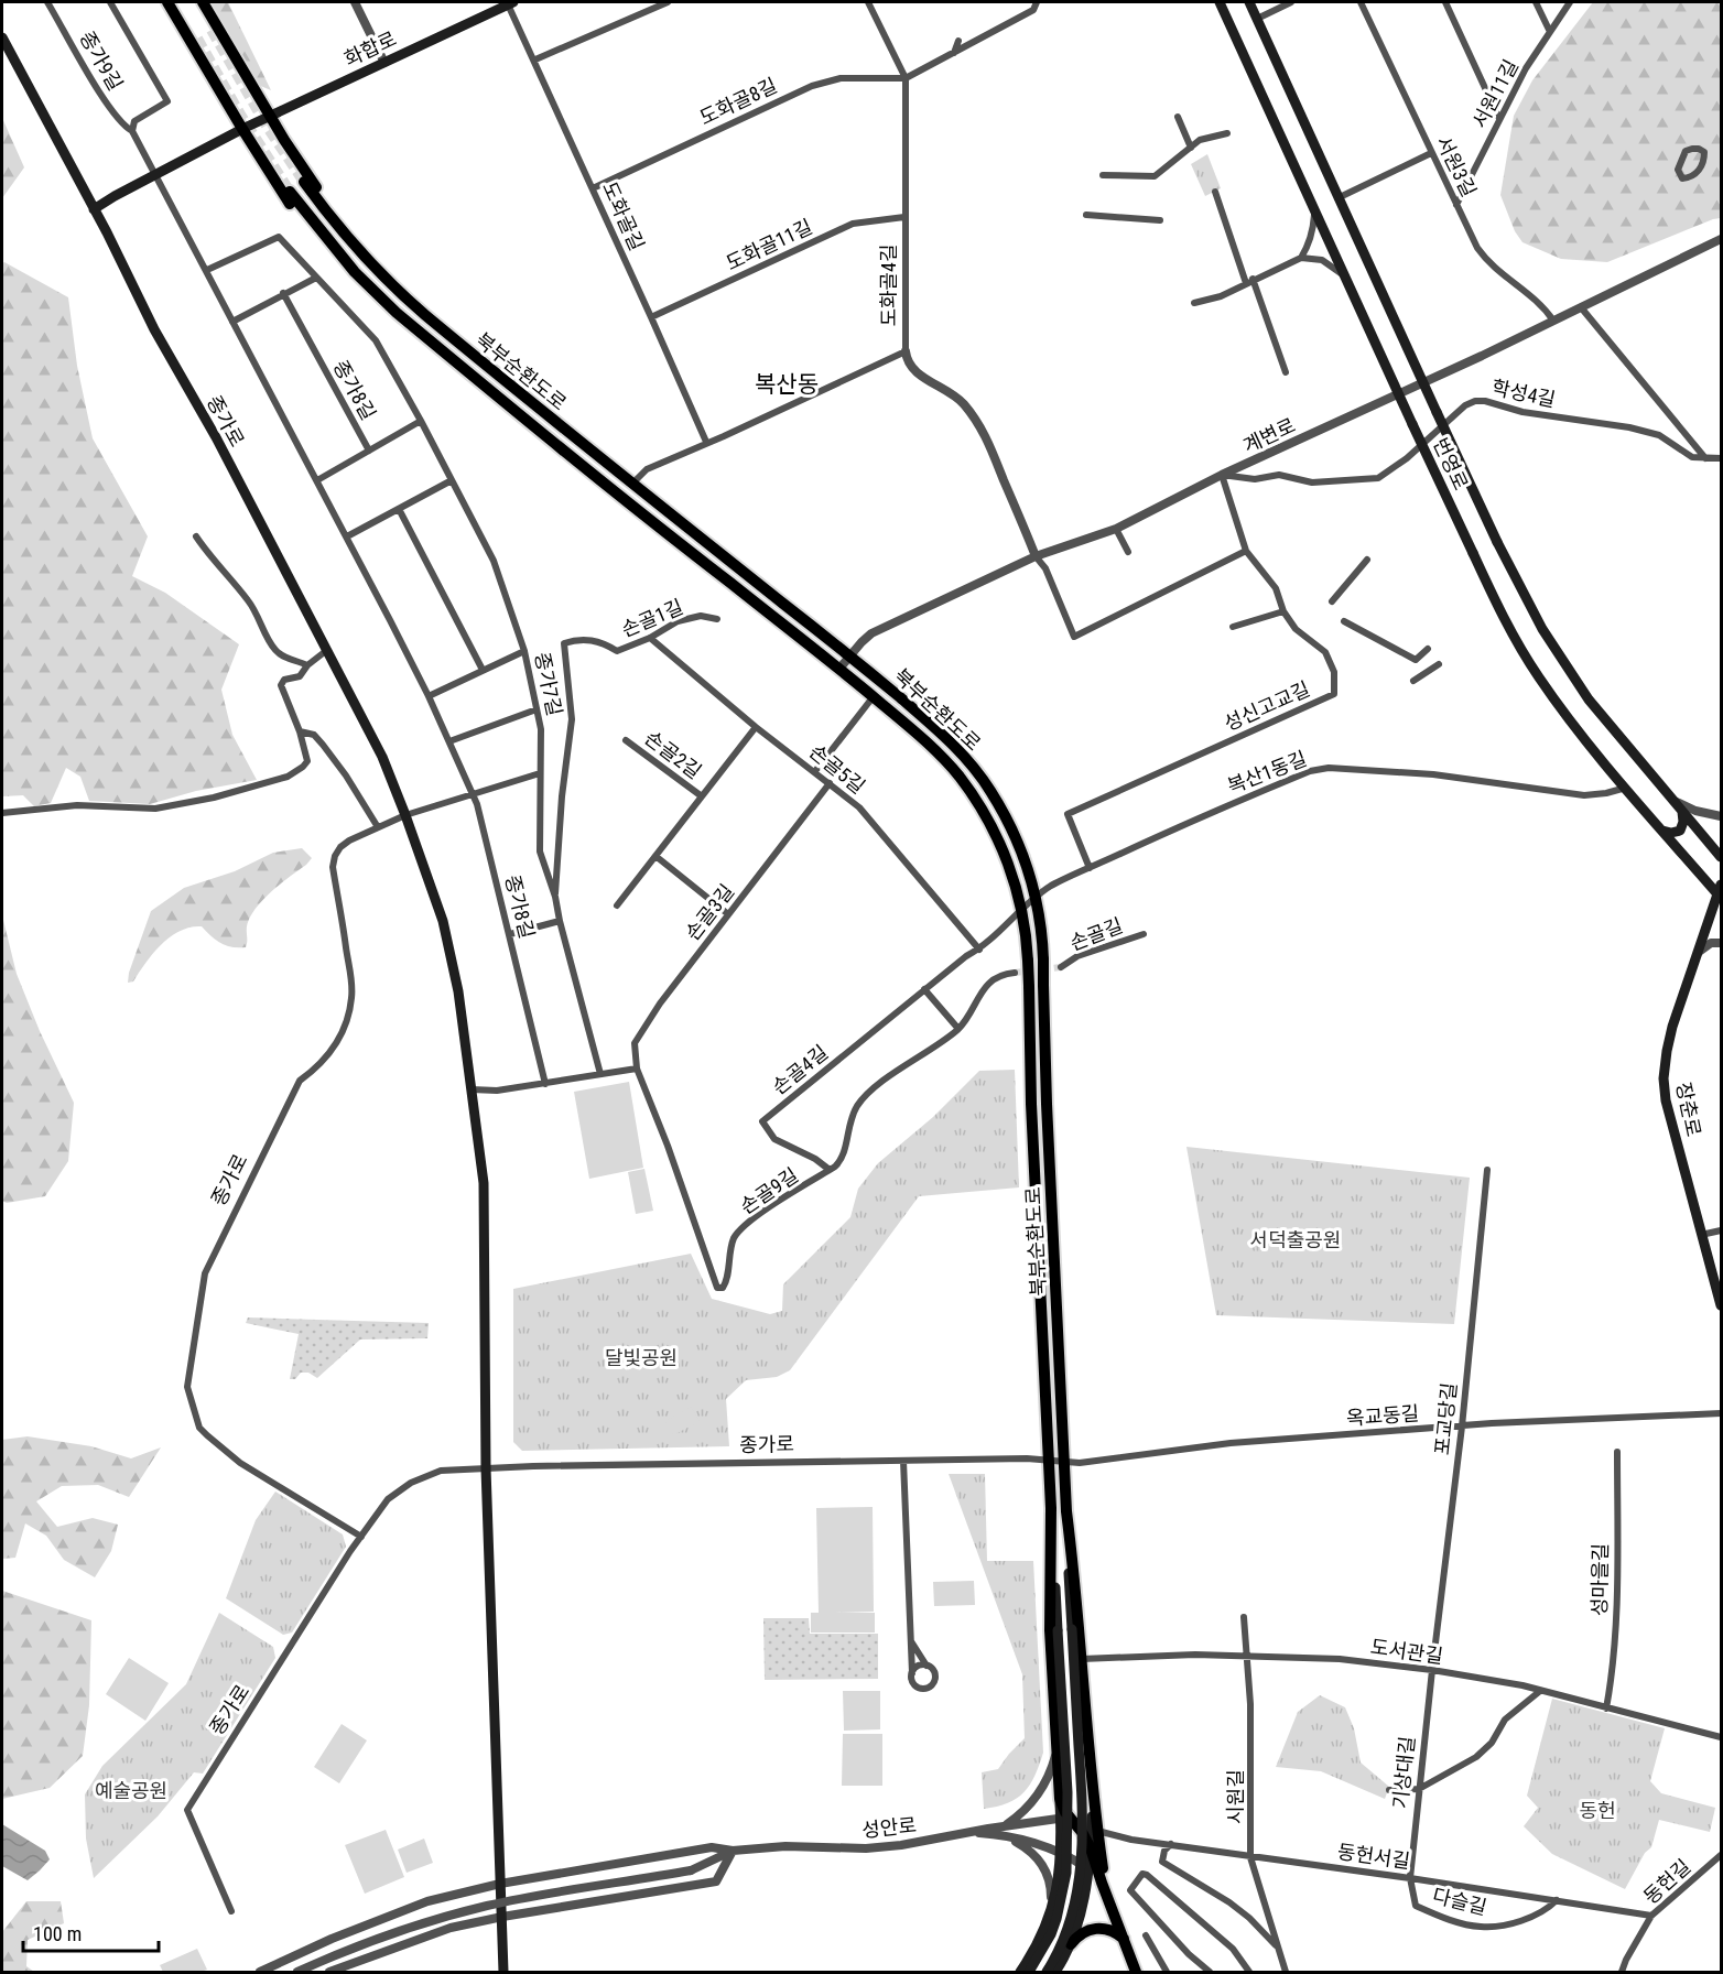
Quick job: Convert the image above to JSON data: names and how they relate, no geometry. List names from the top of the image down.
{
  "streets": {
    "main road": [
      "화합로",
      "북부순환도로",
      "종가로",
      "번영로",
      "장춘로"
    ],
    "street": [
      "종가9길",
      "서원11길",
      "도화골8길",
      "서원3길",
      "도화골길",
      "도화골11길",
      "도화골4길",
      "종가8길",
      "학성4길",
      "계변로",
      "손골1길",
      "종가7길",
      "성신고교길",
      "손골2길",
      "손골5길",
      "복산1동길",
      "손골3길",
      "손골길",
      "손골4길",
      "손골9길",
      "옥교동길",
      "포교당길",
      "성마을길",
      "도서관길",
      "기상대길",
      "시원길",
      "성안로",
      "동헌서길",
      "동헌길",
      "다슬길"
    ]
  },
  "crossings": [
    ["화합로", "도화골길"],
    ["종가9길", "종가8길"],
    ["서원11길", "서원3길"],
    ["도화골8길", "도화골길"],
    ["도화골8길", "도화골4길"],
    ["서원3길", "계변로"],
    ["도화골길", "도화골11길"],
    ["도화골길", "도화골4길"],
    ["도화골11길", "도화골4길"],
    ["도화골4길", "북부순환도로"],
    ["북부순환도로", "종가로"],
    ["북부순환도로", "계변로"],
    ["북부순환도로", "복산1동길"],
    ["북부순환도로", "손골4길"],
    ["북부순환도로", "옥교동길"],
    ["종가8길", "종가7길"],
    ["학성4길", "계변로"],
    ["종가로", "옥교동길"],
    ["계변로", "번영로"],
    ["번영로", "복산1동길"],
    ["번영로", "장춘로"],
    ["손골1길", "종가7길"],
    ["손골1길", "손골5길"],
    ["성신고교길", "복산1동길"],
    ["손골2길", "손골5길"],
    ["손골5길", "손골3길"],
    ["손골5길", "손골4길"],
    ["복산1동길", "손골4길"],
    ["손골3길", "손골9길"],
    ["손골4길", "손골9길"],
    ["옥교동길", "포교당길"],
    ["포교당길", "도서관길"],
    ["포교당길", "기상대길"],
    ["성마을길", "도서관길"],
    ["도서관길", "기상대길"],
    ["도서관길", "시원길"],
    ["기상대길", "동헌서길"],
    ["기상대길", "다슬길"],
    ["시원길", "동헌서길"],
    ["동헌서길", "동헌길"],
    ["동헌서길", "다슬길"]
  ],
  "districts": ["복산동"],
  "parks": [
    "서덕출공원",
    "달빛공원",
    "예술공원",
    "동헌"
  ],
  "scale_bar": "100 m"
}
